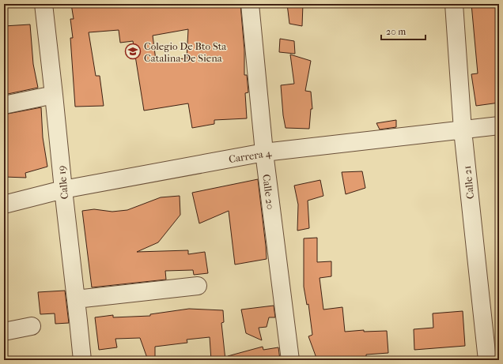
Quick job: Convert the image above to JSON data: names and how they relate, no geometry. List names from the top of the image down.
{
  "streets": {
    "street": [
      "Carrera 4",
      "Calle 19",
      "Calle 21",
      "Calle 20"
    ]
  },
  "crossings": [
    ["Carrera 4", "Calle 19"],
    ["Carrera 4", "Calle 21"],
    ["Carrera 4", "Calle 20"]
  ],
  "places": {
    "school or university": ["Colegio De Bto Sta Catalina De Siena"]
  },
  "scale_bar": "20 m"
}
